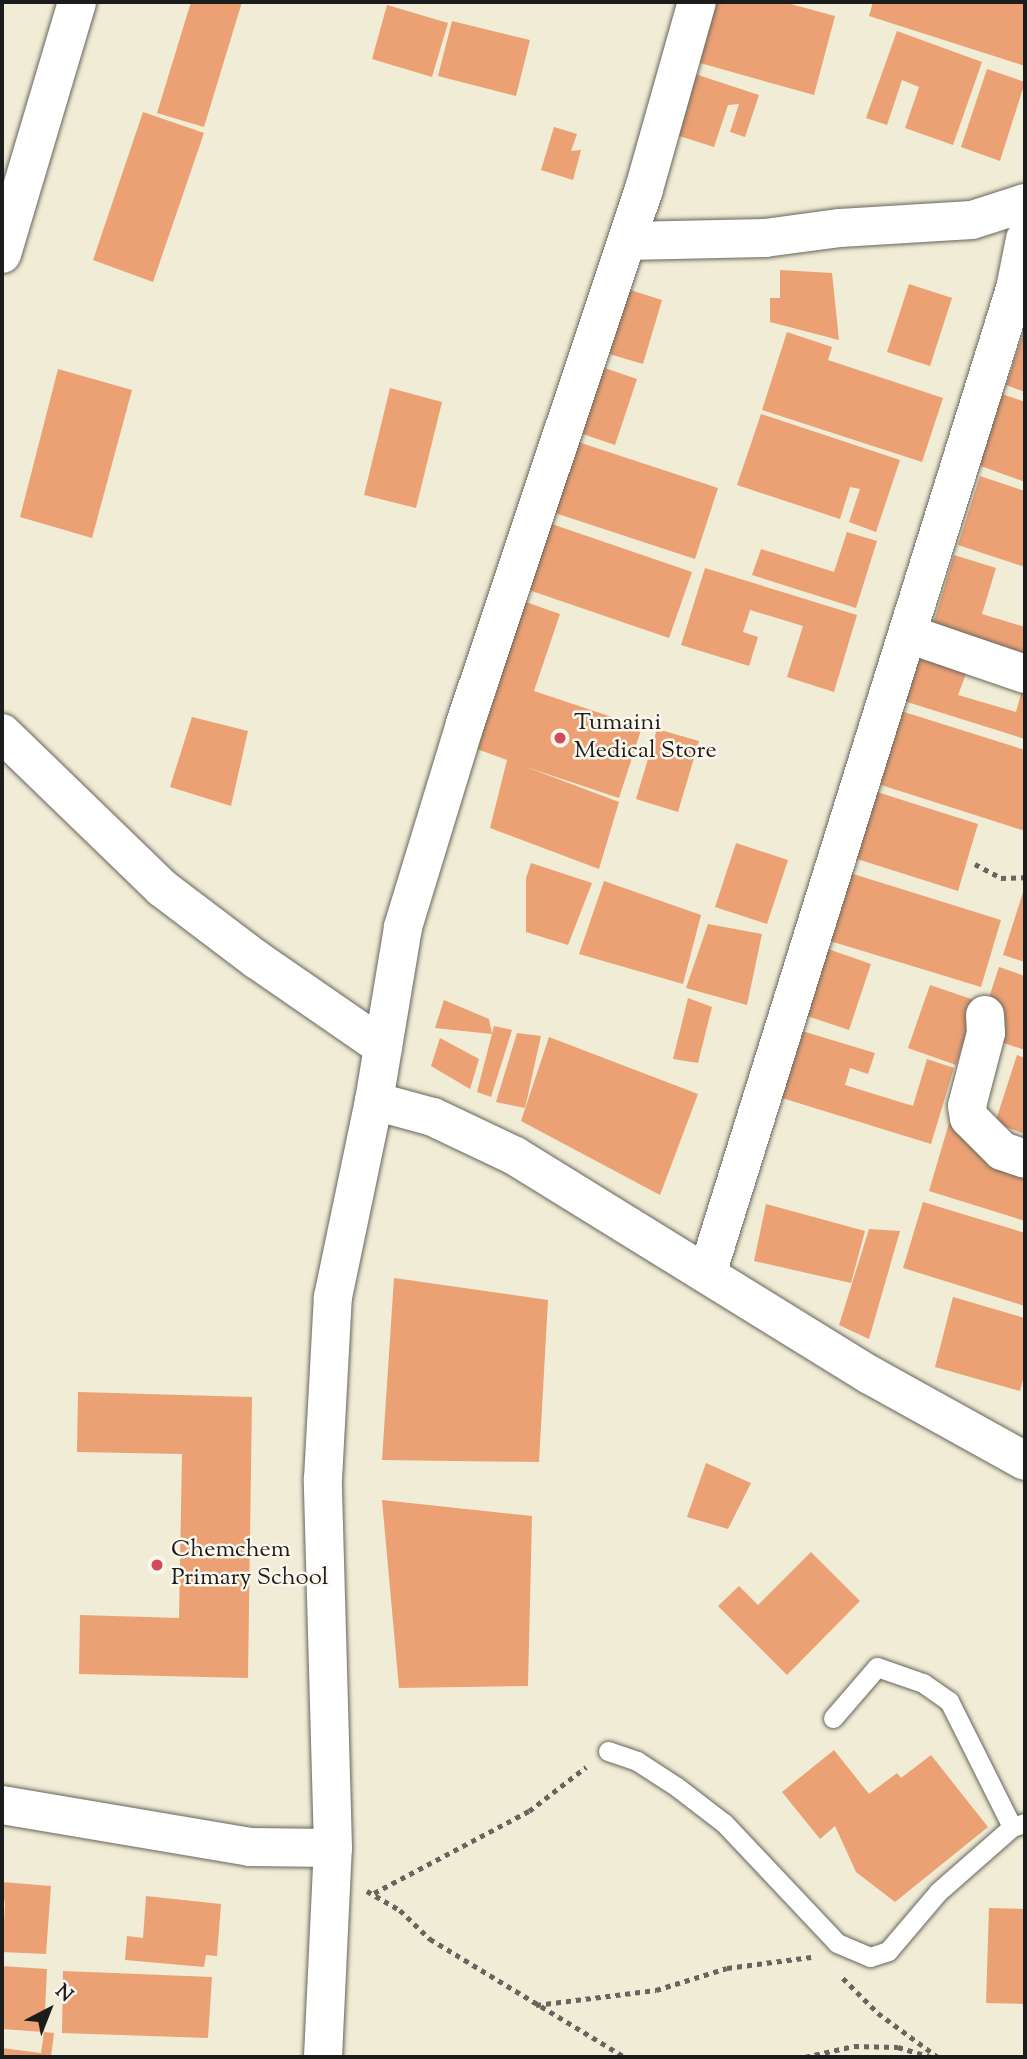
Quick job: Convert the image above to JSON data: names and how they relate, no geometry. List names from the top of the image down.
{
  "places": ["Tumaini Medical Store", "Chemchem Primary School"],
  "north": "top right"
}
